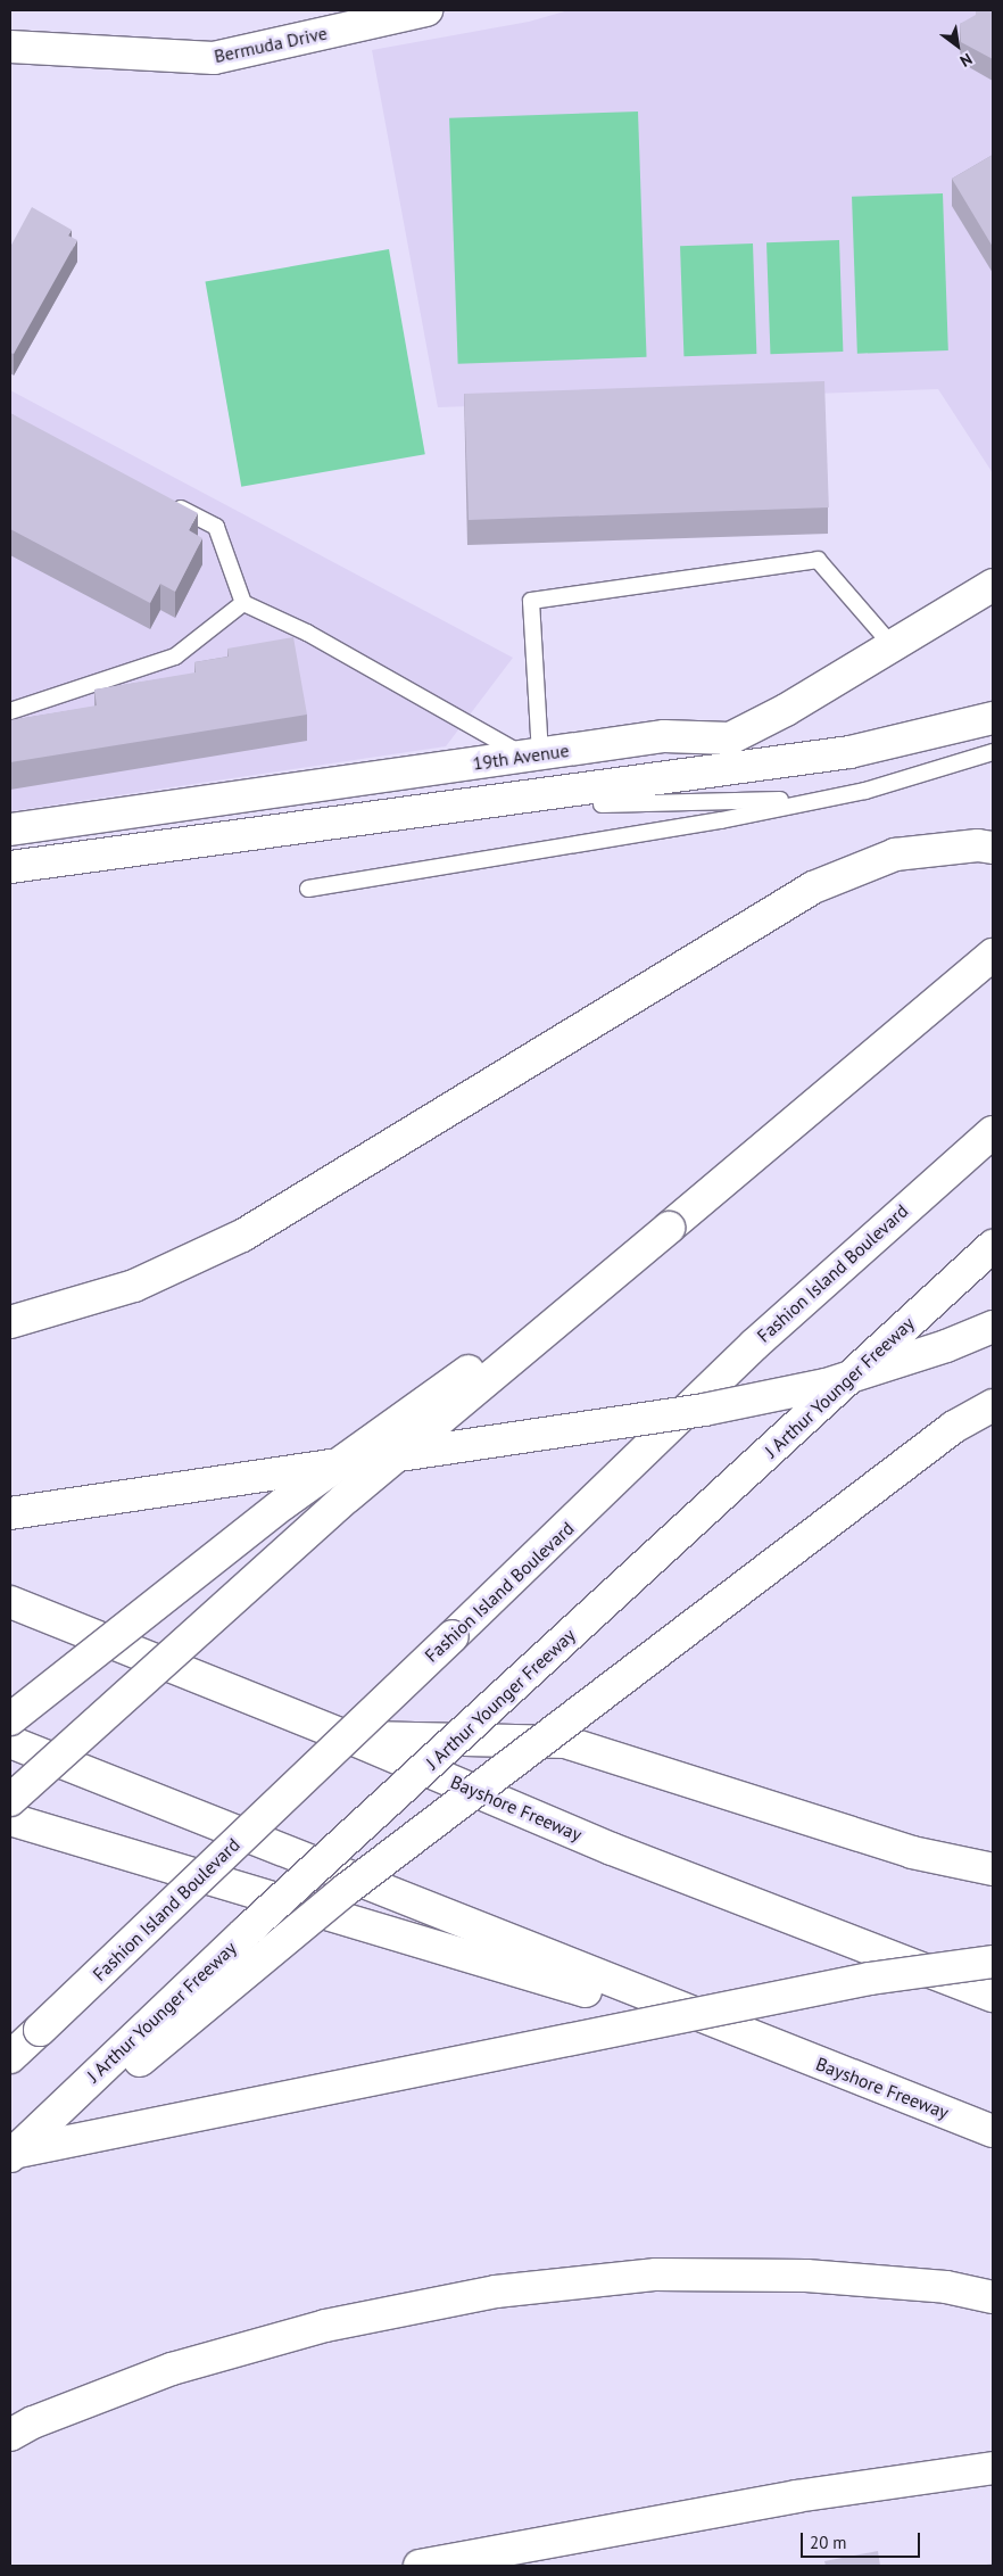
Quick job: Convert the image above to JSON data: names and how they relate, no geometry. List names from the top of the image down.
{
  "streets": {
    "main road": [
      "Bermuda Drive",
      "19th Avenue",
      "Fashion Island Boulevard",
      "J Arthur Younger Freeway",
      "Bayshore Freeway"
    ]
  },
  "scale_bar": "20 m",
  "north": "bottom right"
}
